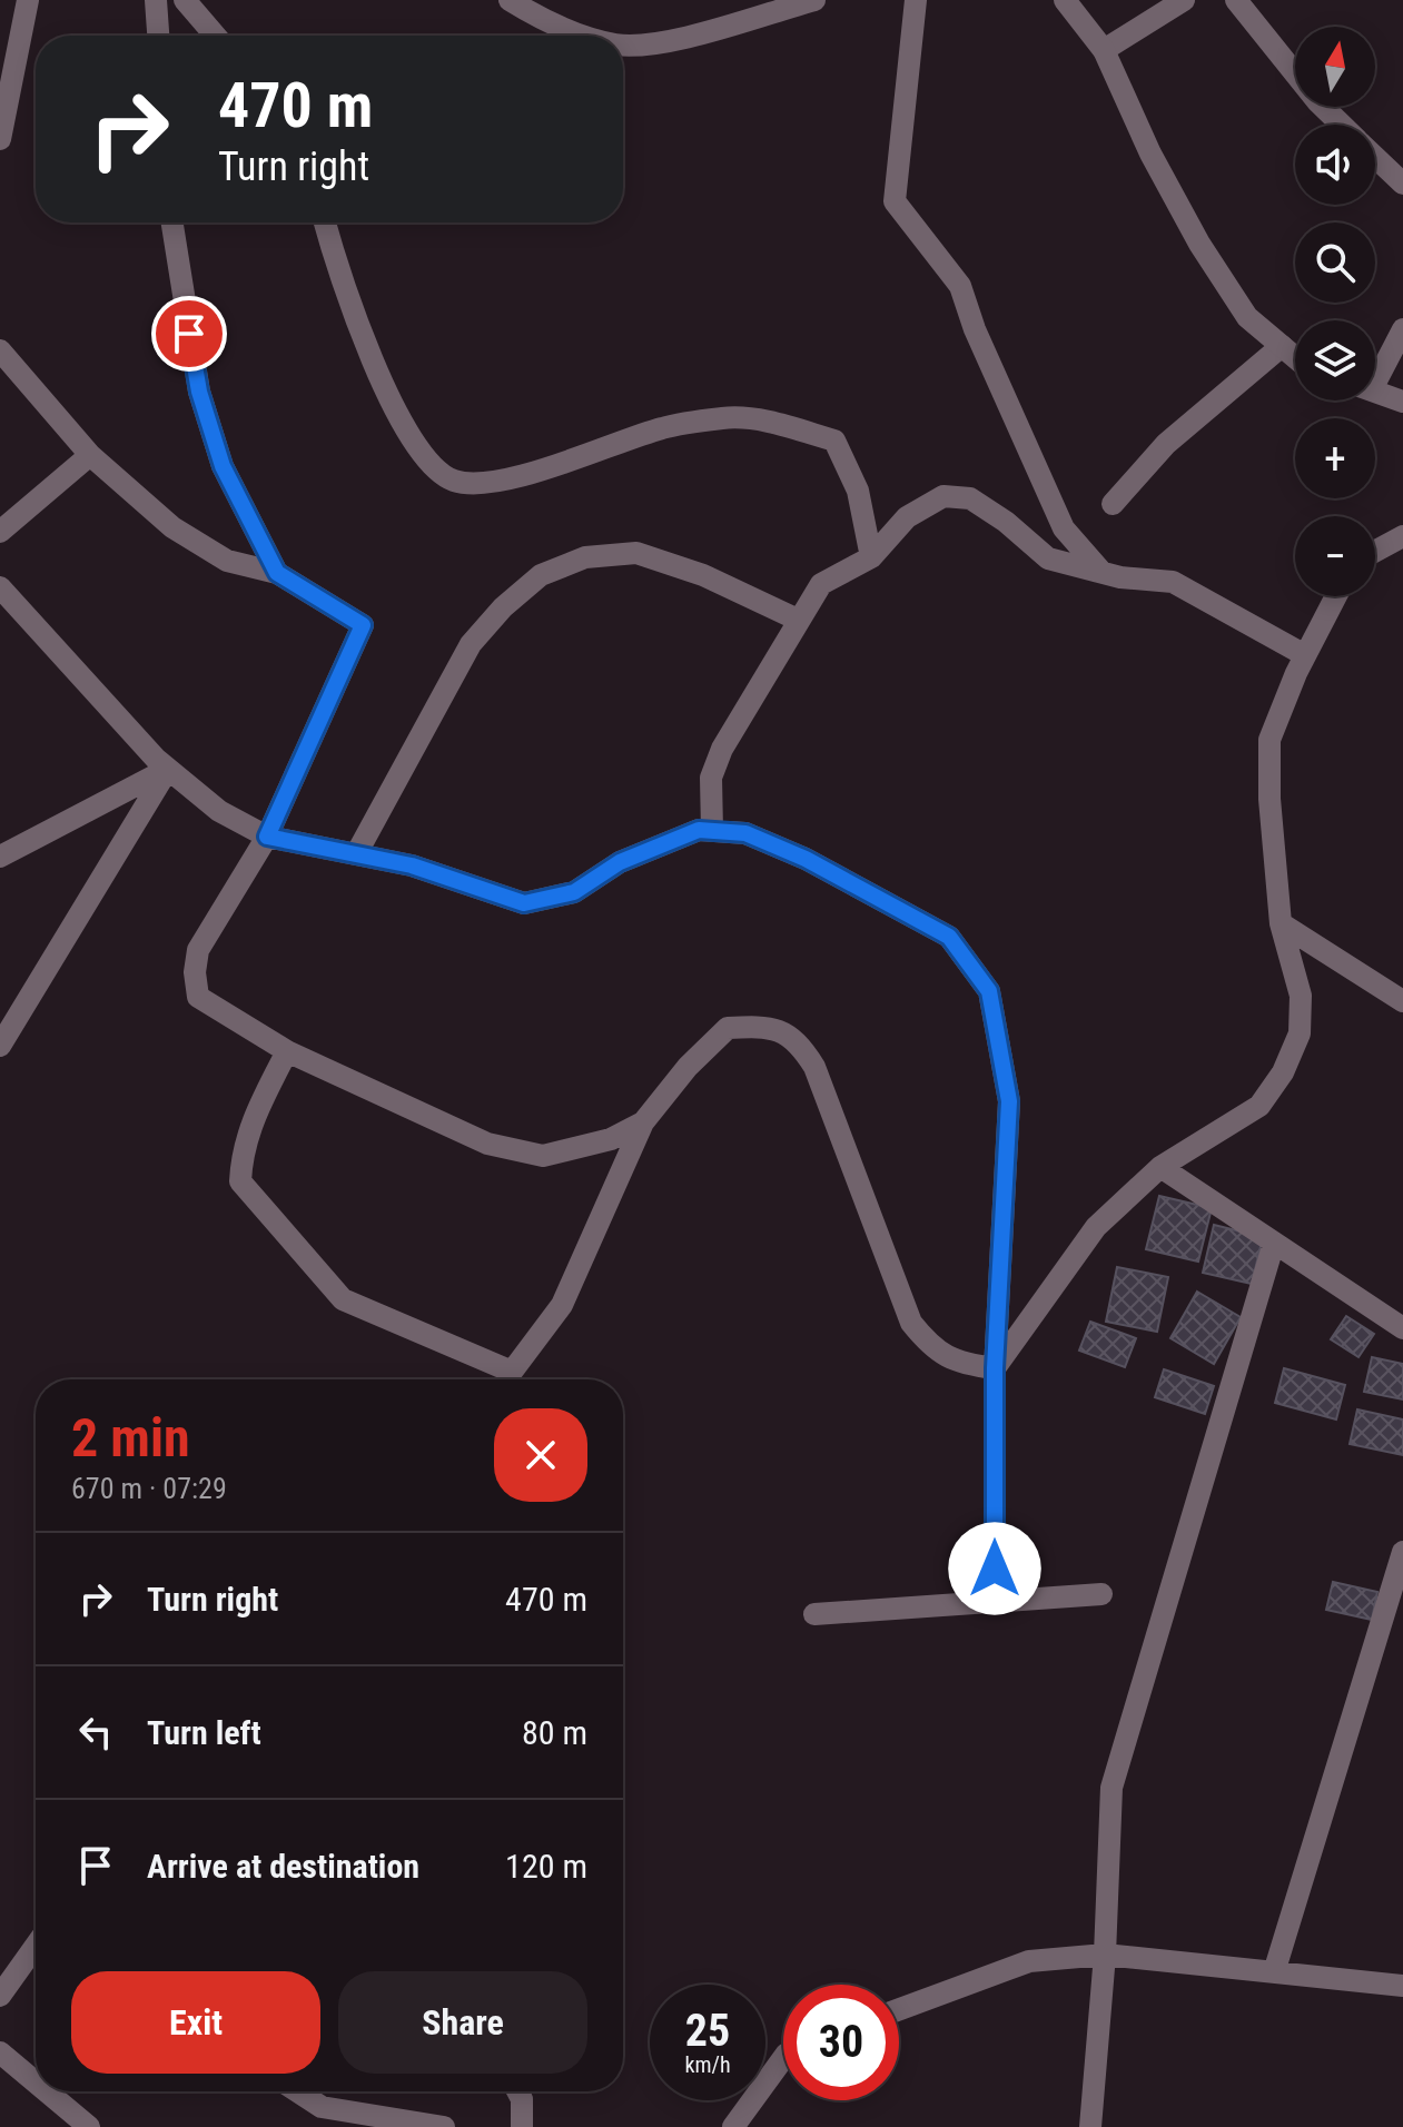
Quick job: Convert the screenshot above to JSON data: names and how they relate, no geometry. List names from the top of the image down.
{
  "north": "top",
  "page": {
    "map_buttons": ["+", "−"],
    "turn": ["470 m", "Turn right"],
    "heading": ["2 min", "670 m · 07:29"],
    "list": [
      {
        "name": "Turn right",
        "value": "470 m"
      },
      {
        "name": "Turn left",
        "value": "80 m"
      },
      {
        "name": "Arrive at destination",
        "value": "120 m"
      }
    ],
    "buttons": ["Exit", "Share"],
    "speed": "25 km/h",
    "limit": "30"
  }
}
